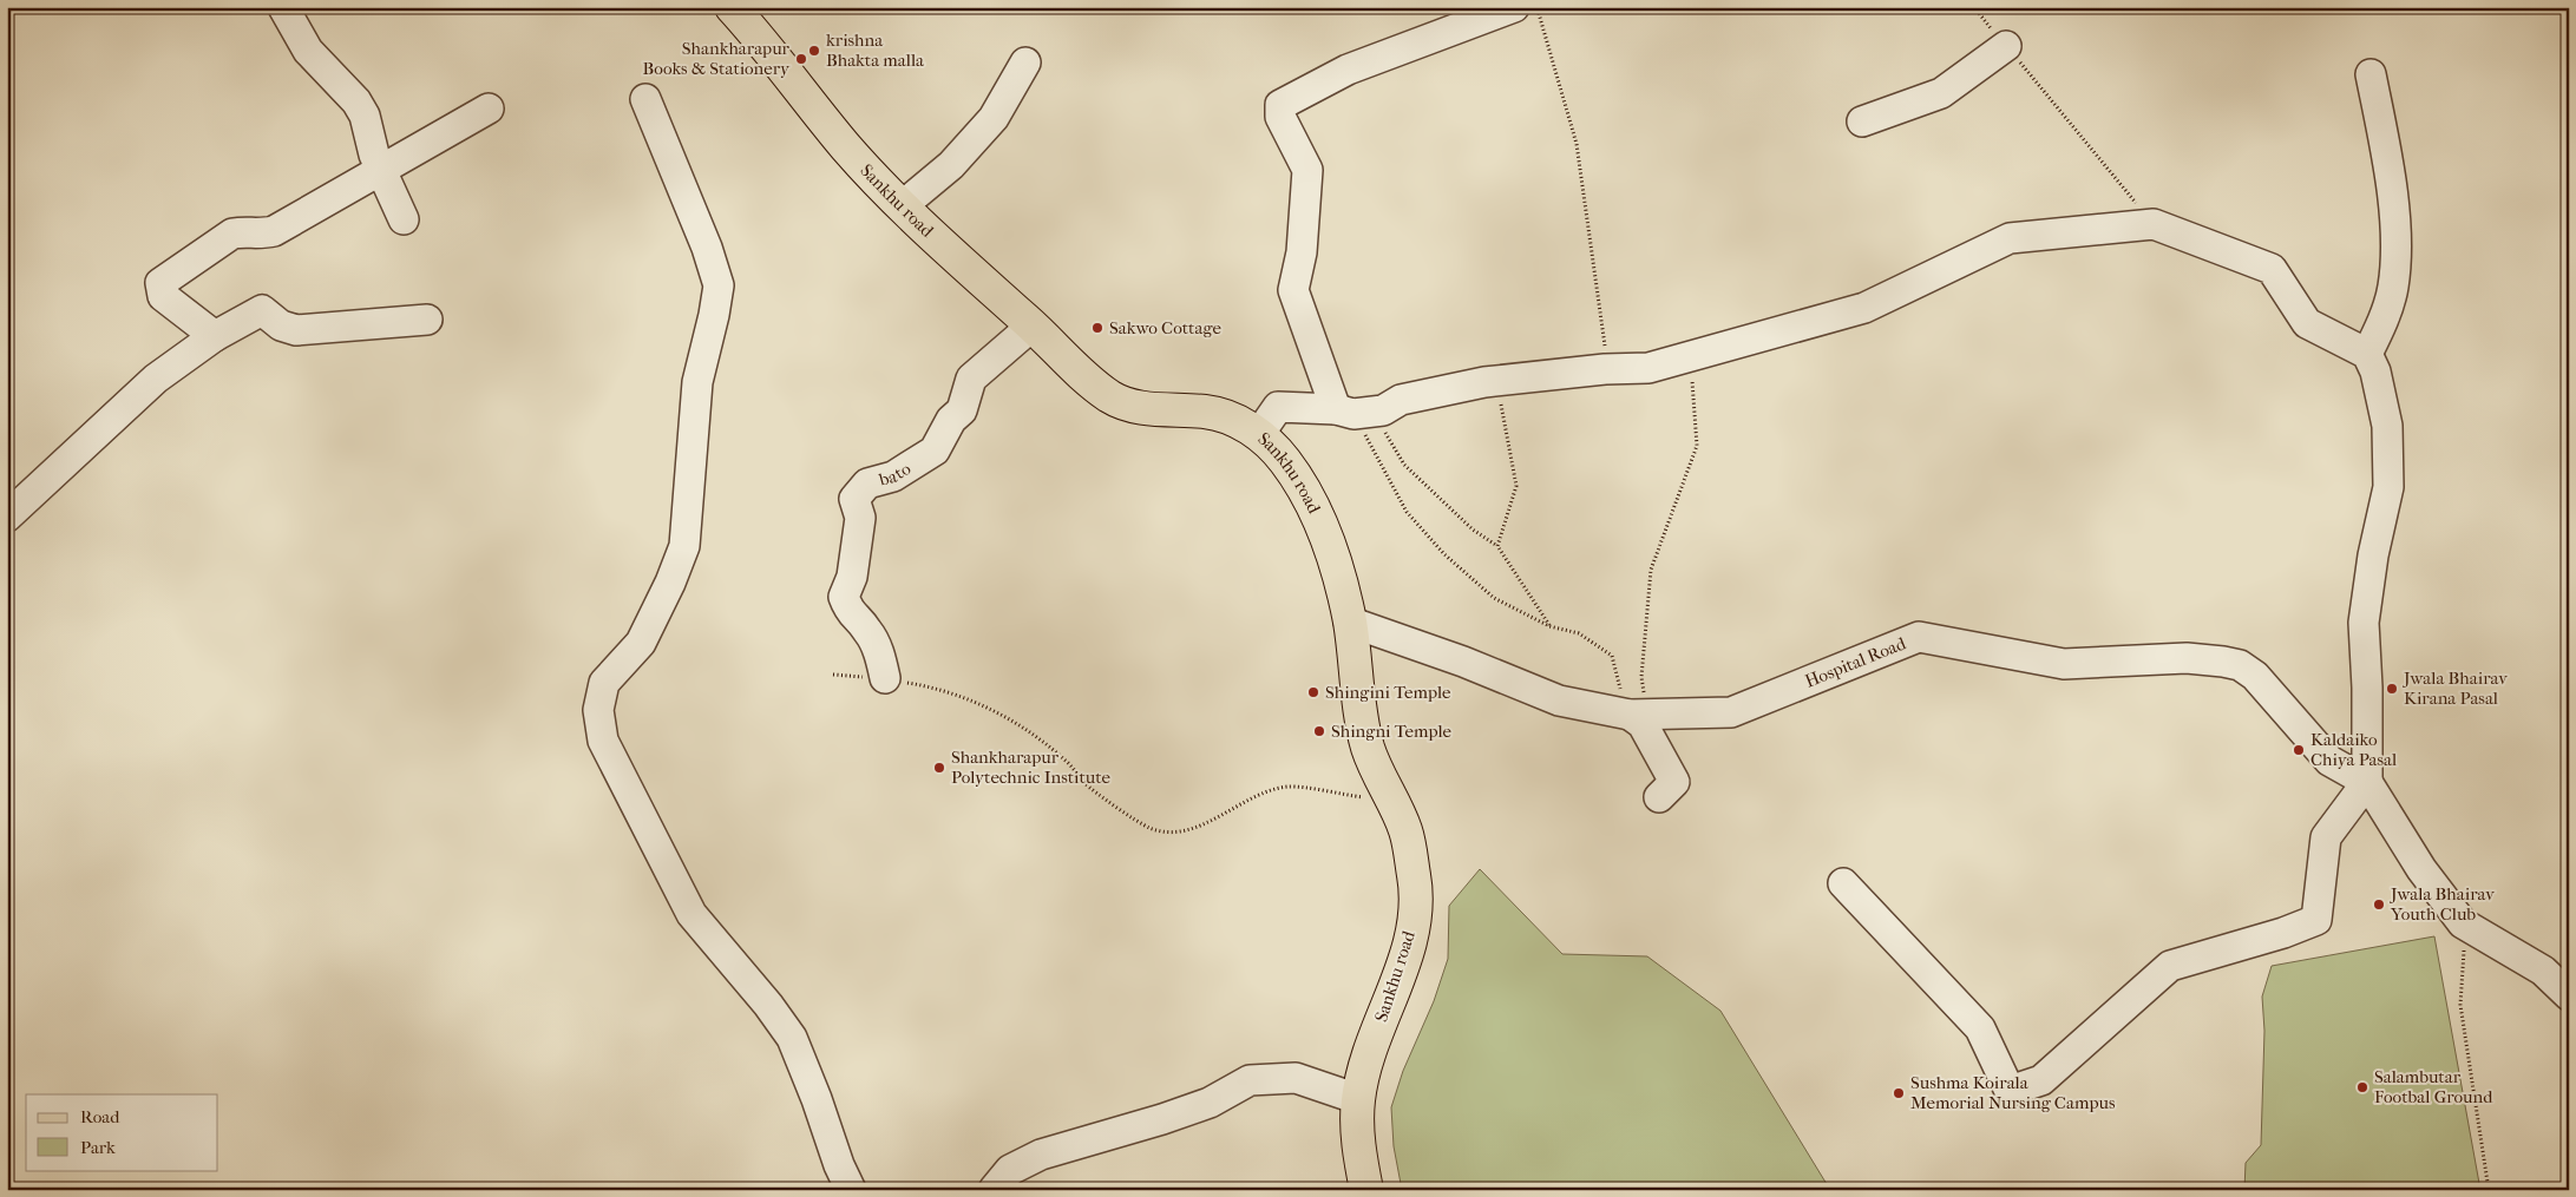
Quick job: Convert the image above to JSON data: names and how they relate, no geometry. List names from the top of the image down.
{
  "streets": {
    "main road": ["Sankhu road"],
    "street": ["bato", "Hospital Road"]
  },
  "crossings": [
    ["Sankhu road", "bato"],
    ["Sankhu road", "Hospital Road"]
  ],
  "places": [
    "krishna Bhakta malla",
    "Shankharapur Books & Stationery",
    "Sakwo Cottage",
    "Jwala Bhairav Kirana Pasal",
    "Shingini Temple",
    "Shingni Temple",
    "Kaldaiko Chiya Pasal",
    "Shankharapur Polytechnic Institute",
    "Jwala Bhairav Youth Club",
    "Salambutar Footbal Ground",
    "Sushma Koirala Memorial Nursing Campus"
  ],
  "legend": ["Road", "Park"]
}
